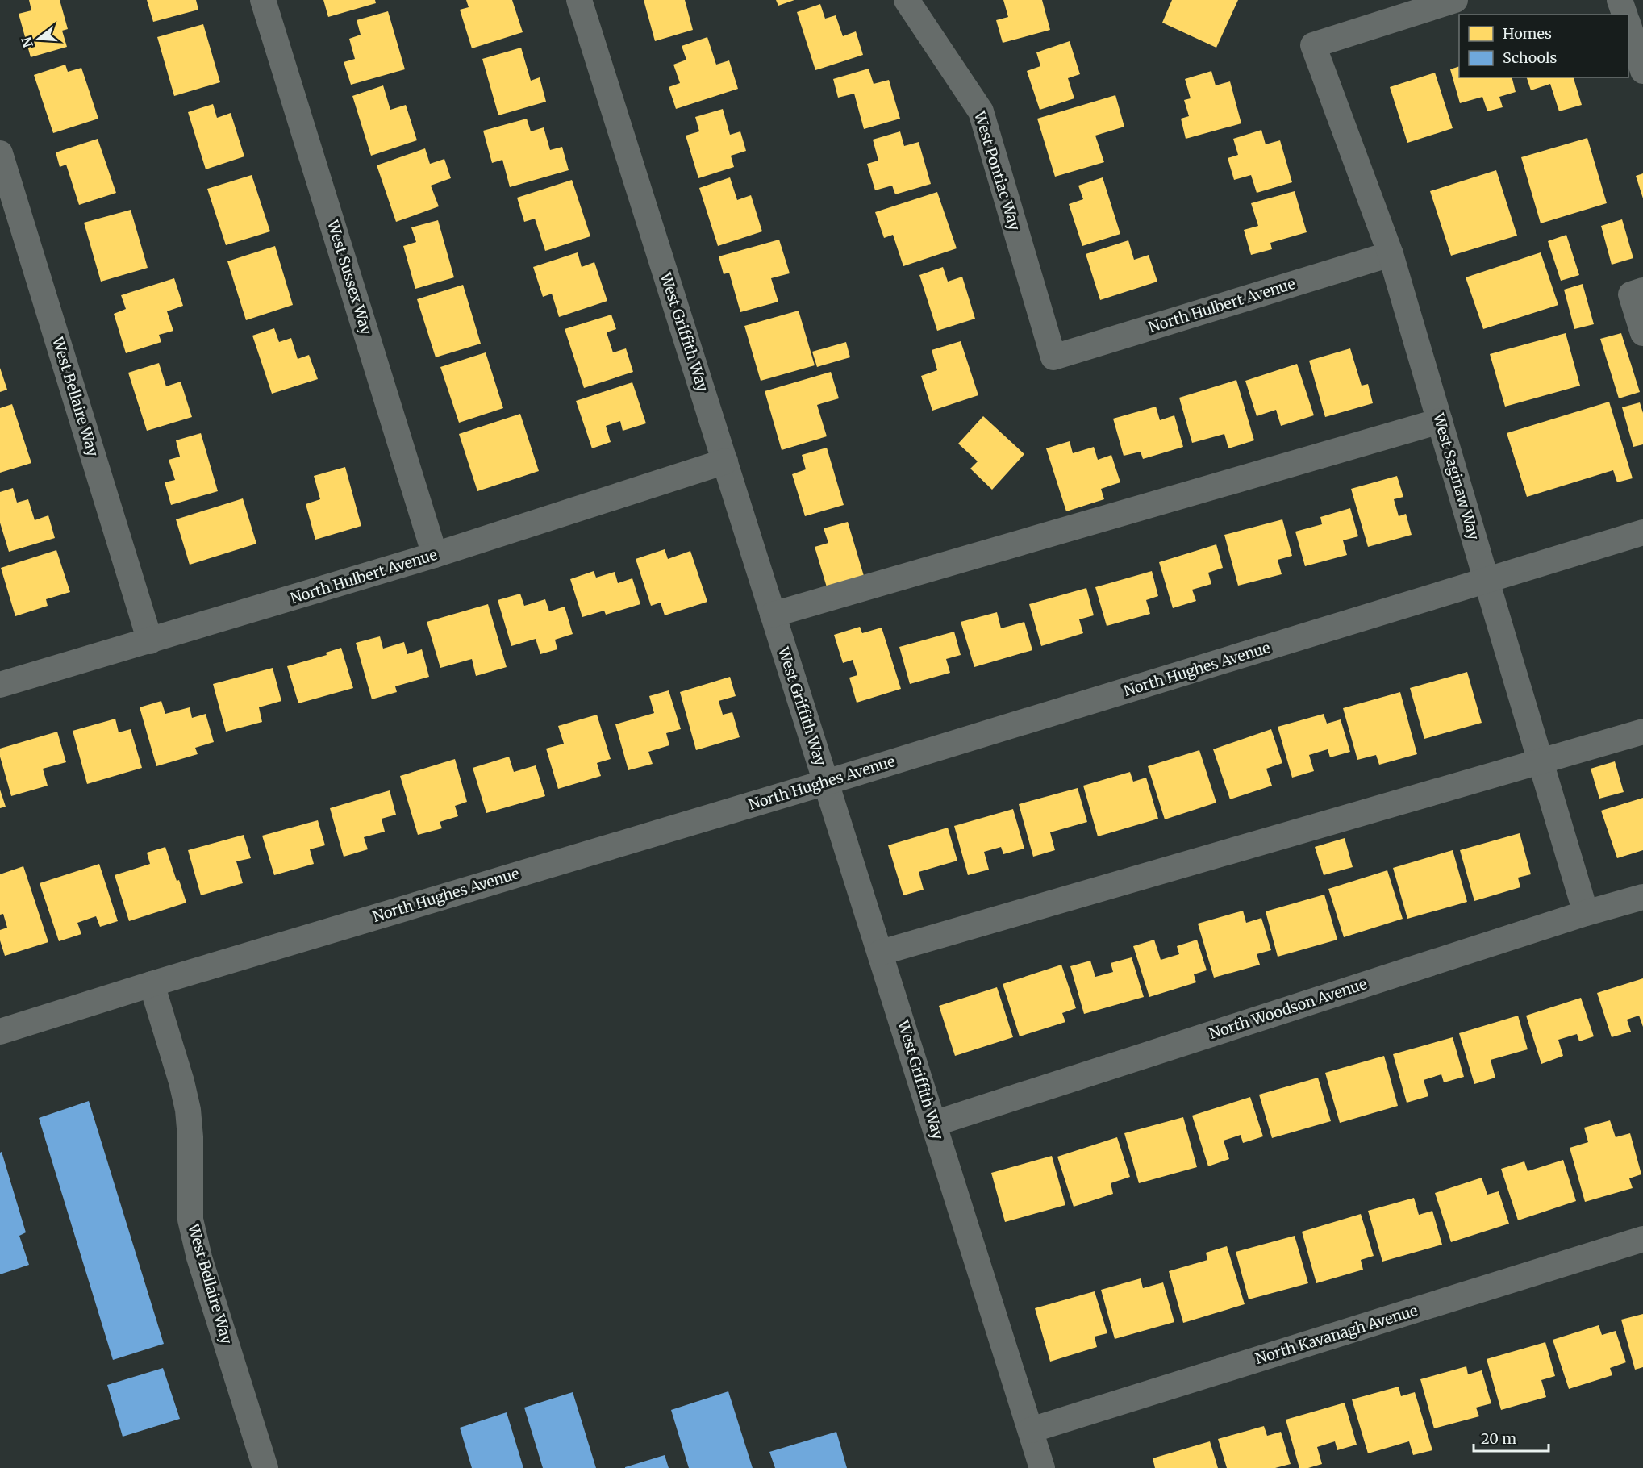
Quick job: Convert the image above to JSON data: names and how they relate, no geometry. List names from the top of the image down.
{
  "streets": {
    "street": [
      "West Pontiac Way",
      "West Sussex Way",
      "North Hulbert Avenue",
      "West Griffith Way",
      "West Bellaire Way",
      "West Saginaw Way",
      "North Hughes Avenue",
      "North Woodson Avenue",
      "North Kavanagh Avenue"
    ]
  },
  "crossings": [
    ["West Pontiac Way", "North Hulbert Avenue"],
    ["West Sussex Way", "North Hulbert Avenue"],
    ["North Hulbert Avenue", "West Griffith Way"],
    ["North Hulbert Avenue", "West Bellaire Way"],
    ["North Hulbert Avenue", "West Saginaw Way"],
    ["West Griffith Way", "North Hughes Avenue"],
    ["West Griffith Way", "North Woodson Avenue"],
    ["West Griffith Way", "North Kavanagh Avenue"],
    ["West Bellaire Way", "North Hughes Avenue"],
    ["West Saginaw Way", "North Hughes Avenue"],
    ["West Saginaw Way", "North Woodson Avenue"]
  ],
  "legend": ["Homes", "Schools"],
  "scale_bar": "20 m",
  "north": "left"
}
